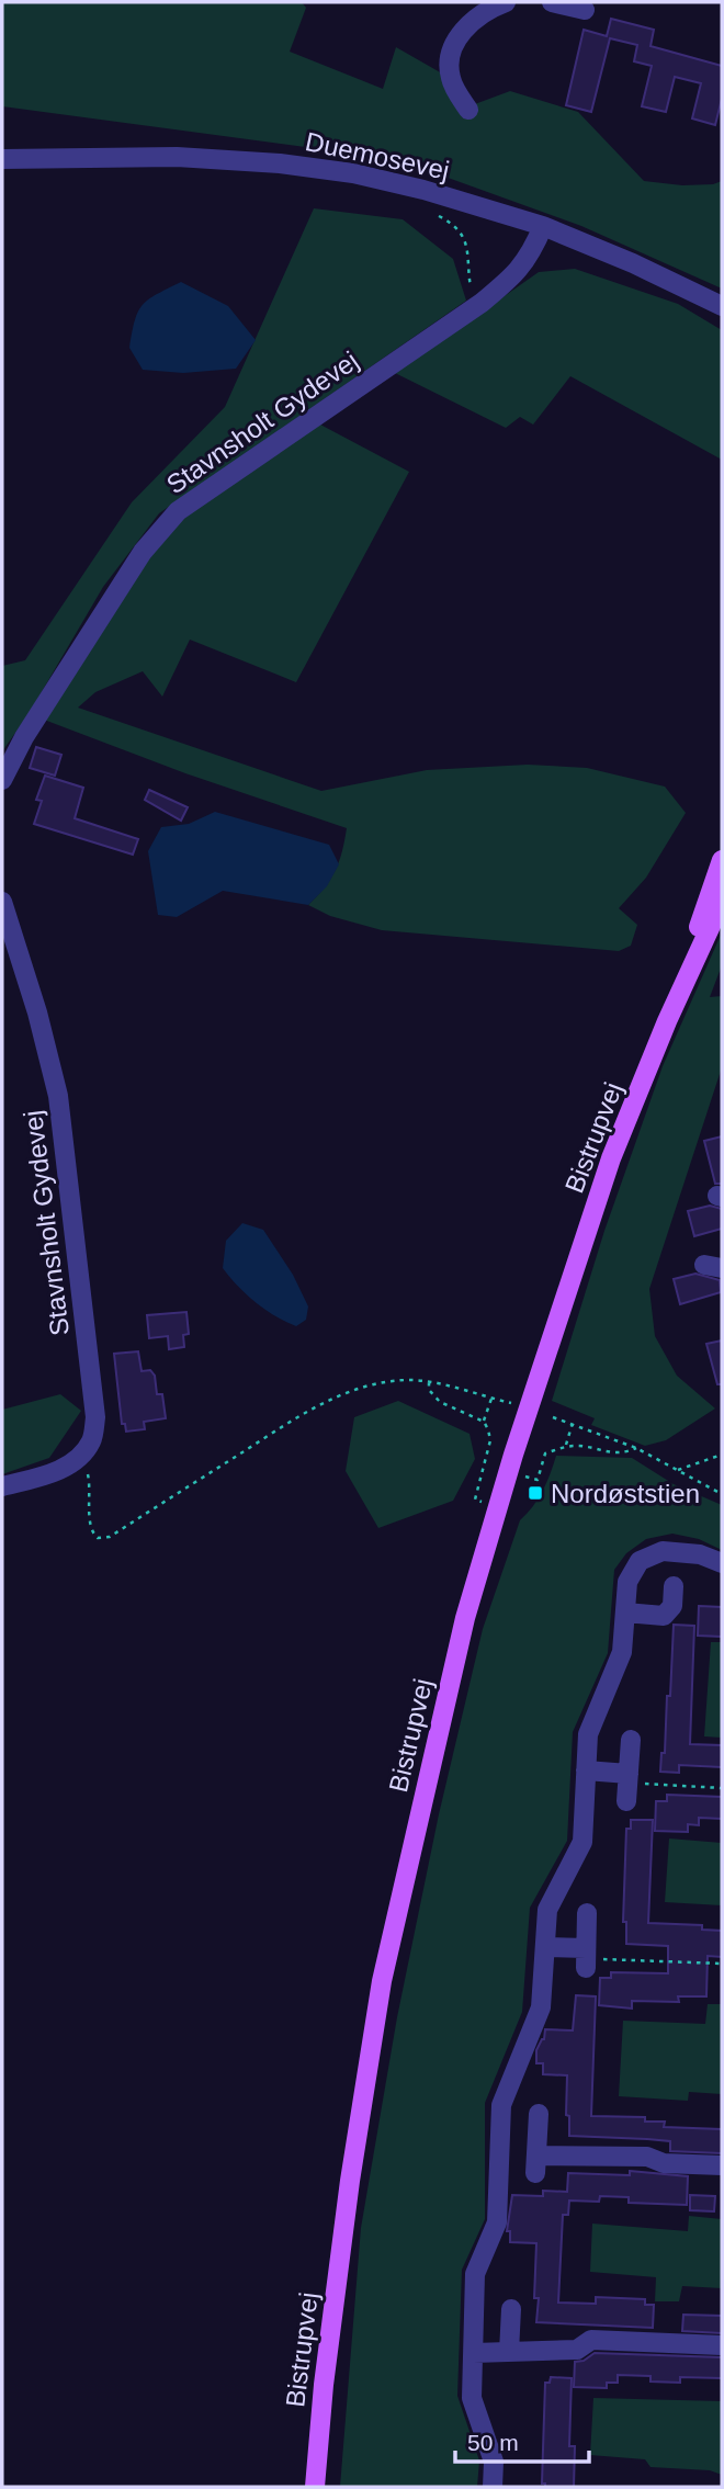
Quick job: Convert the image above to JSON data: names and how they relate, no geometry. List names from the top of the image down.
{
  "streets": {
    "main road": ["Bistrupvej"],
    "street": ["Duemosevej", "Stavnsholt Gydevej"]
  },
  "crossings": [
    ["Duemosevej", "Stavnsholt Gydevej"]
  ],
  "places": {
    "transit": ["Nordøststien"]
  },
  "scale_bar": "50 m"
}
